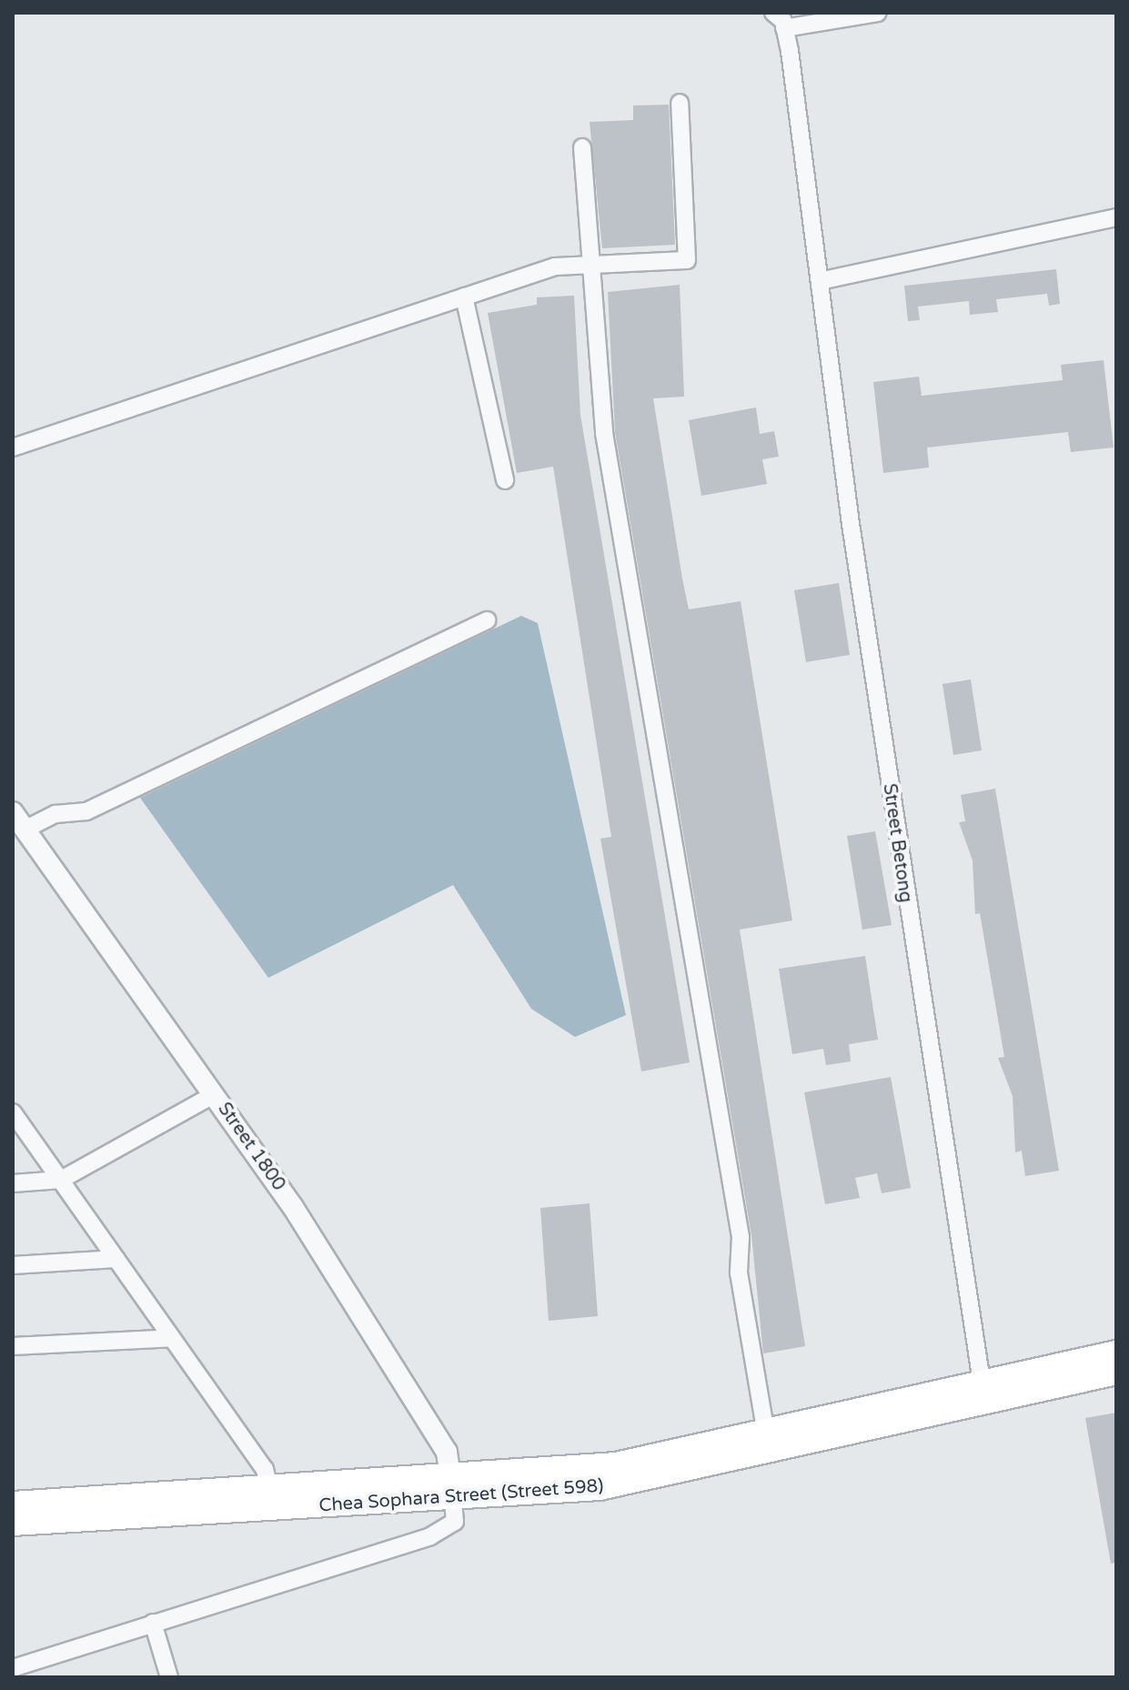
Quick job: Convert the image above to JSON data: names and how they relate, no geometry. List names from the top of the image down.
{
  "streets": {
    "main road": ["Chea Sophara Street (Street 598)"],
    "street": ["Street Betong", "Street 1800"]
  },
  "crossings": [
    ["Street Betong", "Chea Sophara Street (Street 598)"],
    ["Street 1800", "Chea Sophara Street (Street 598)"]
  ]
}
